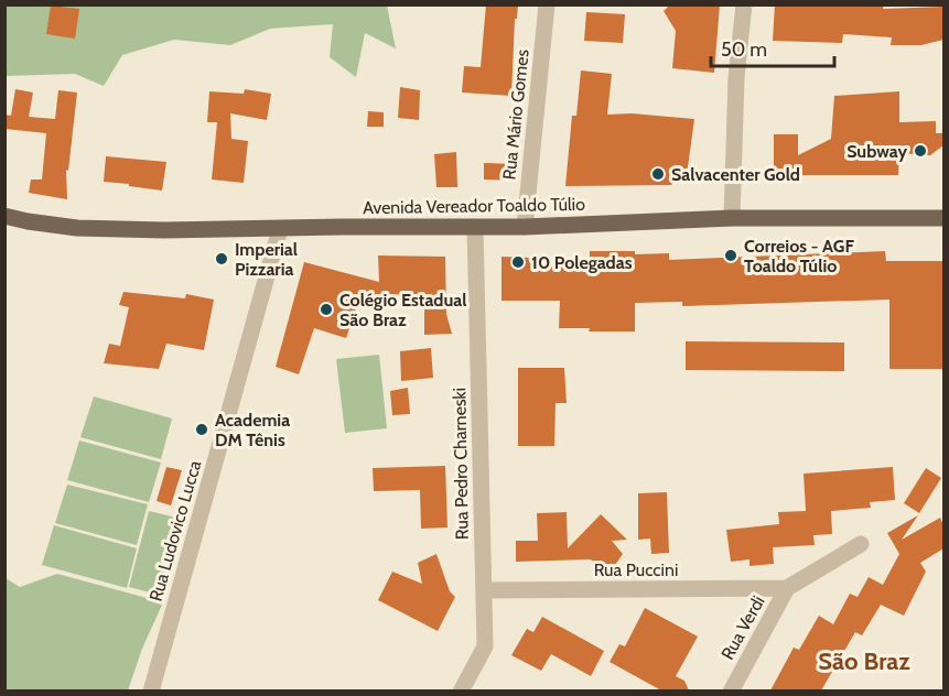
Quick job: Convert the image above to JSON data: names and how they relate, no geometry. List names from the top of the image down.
{
  "streets": {
    "main road": ["Avenida Vereador Toaldo Túlio"],
    "street": [
      "Rua Mário Gomes",
      "Rua Pedro Charneski",
      "Rua Ludovico Lucca",
      "Rua Puccini",
      "Rua Verdi"
    ]
  },
  "crossings": [
    ["Rua Mário Gomes", "Avenida Vereador Toaldo Túlio"],
    ["Avenida Vereador Toaldo Túlio", "Rua Pedro Charneski"],
    ["Avenida Vereador Toaldo Túlio", "Rua Ludovico Lucca"],
    ["Rua Pedro Charneski", "Rua Puccini"],
    ["Rua Puccini", "Rua Verdi"]
  ],
  "districts": ["São Braz"],
  "places": [
    "Subway",
    "Salvacenter Gold",
    "Correios - AGF Toaldo Túlio",
    "Imperial Pizzaria",
    "10 Polegadas",
    "Colégio Estadual São Braz",
    "Academia DM Tênis"
  ],
  "scale_bar": "50 m"
}
